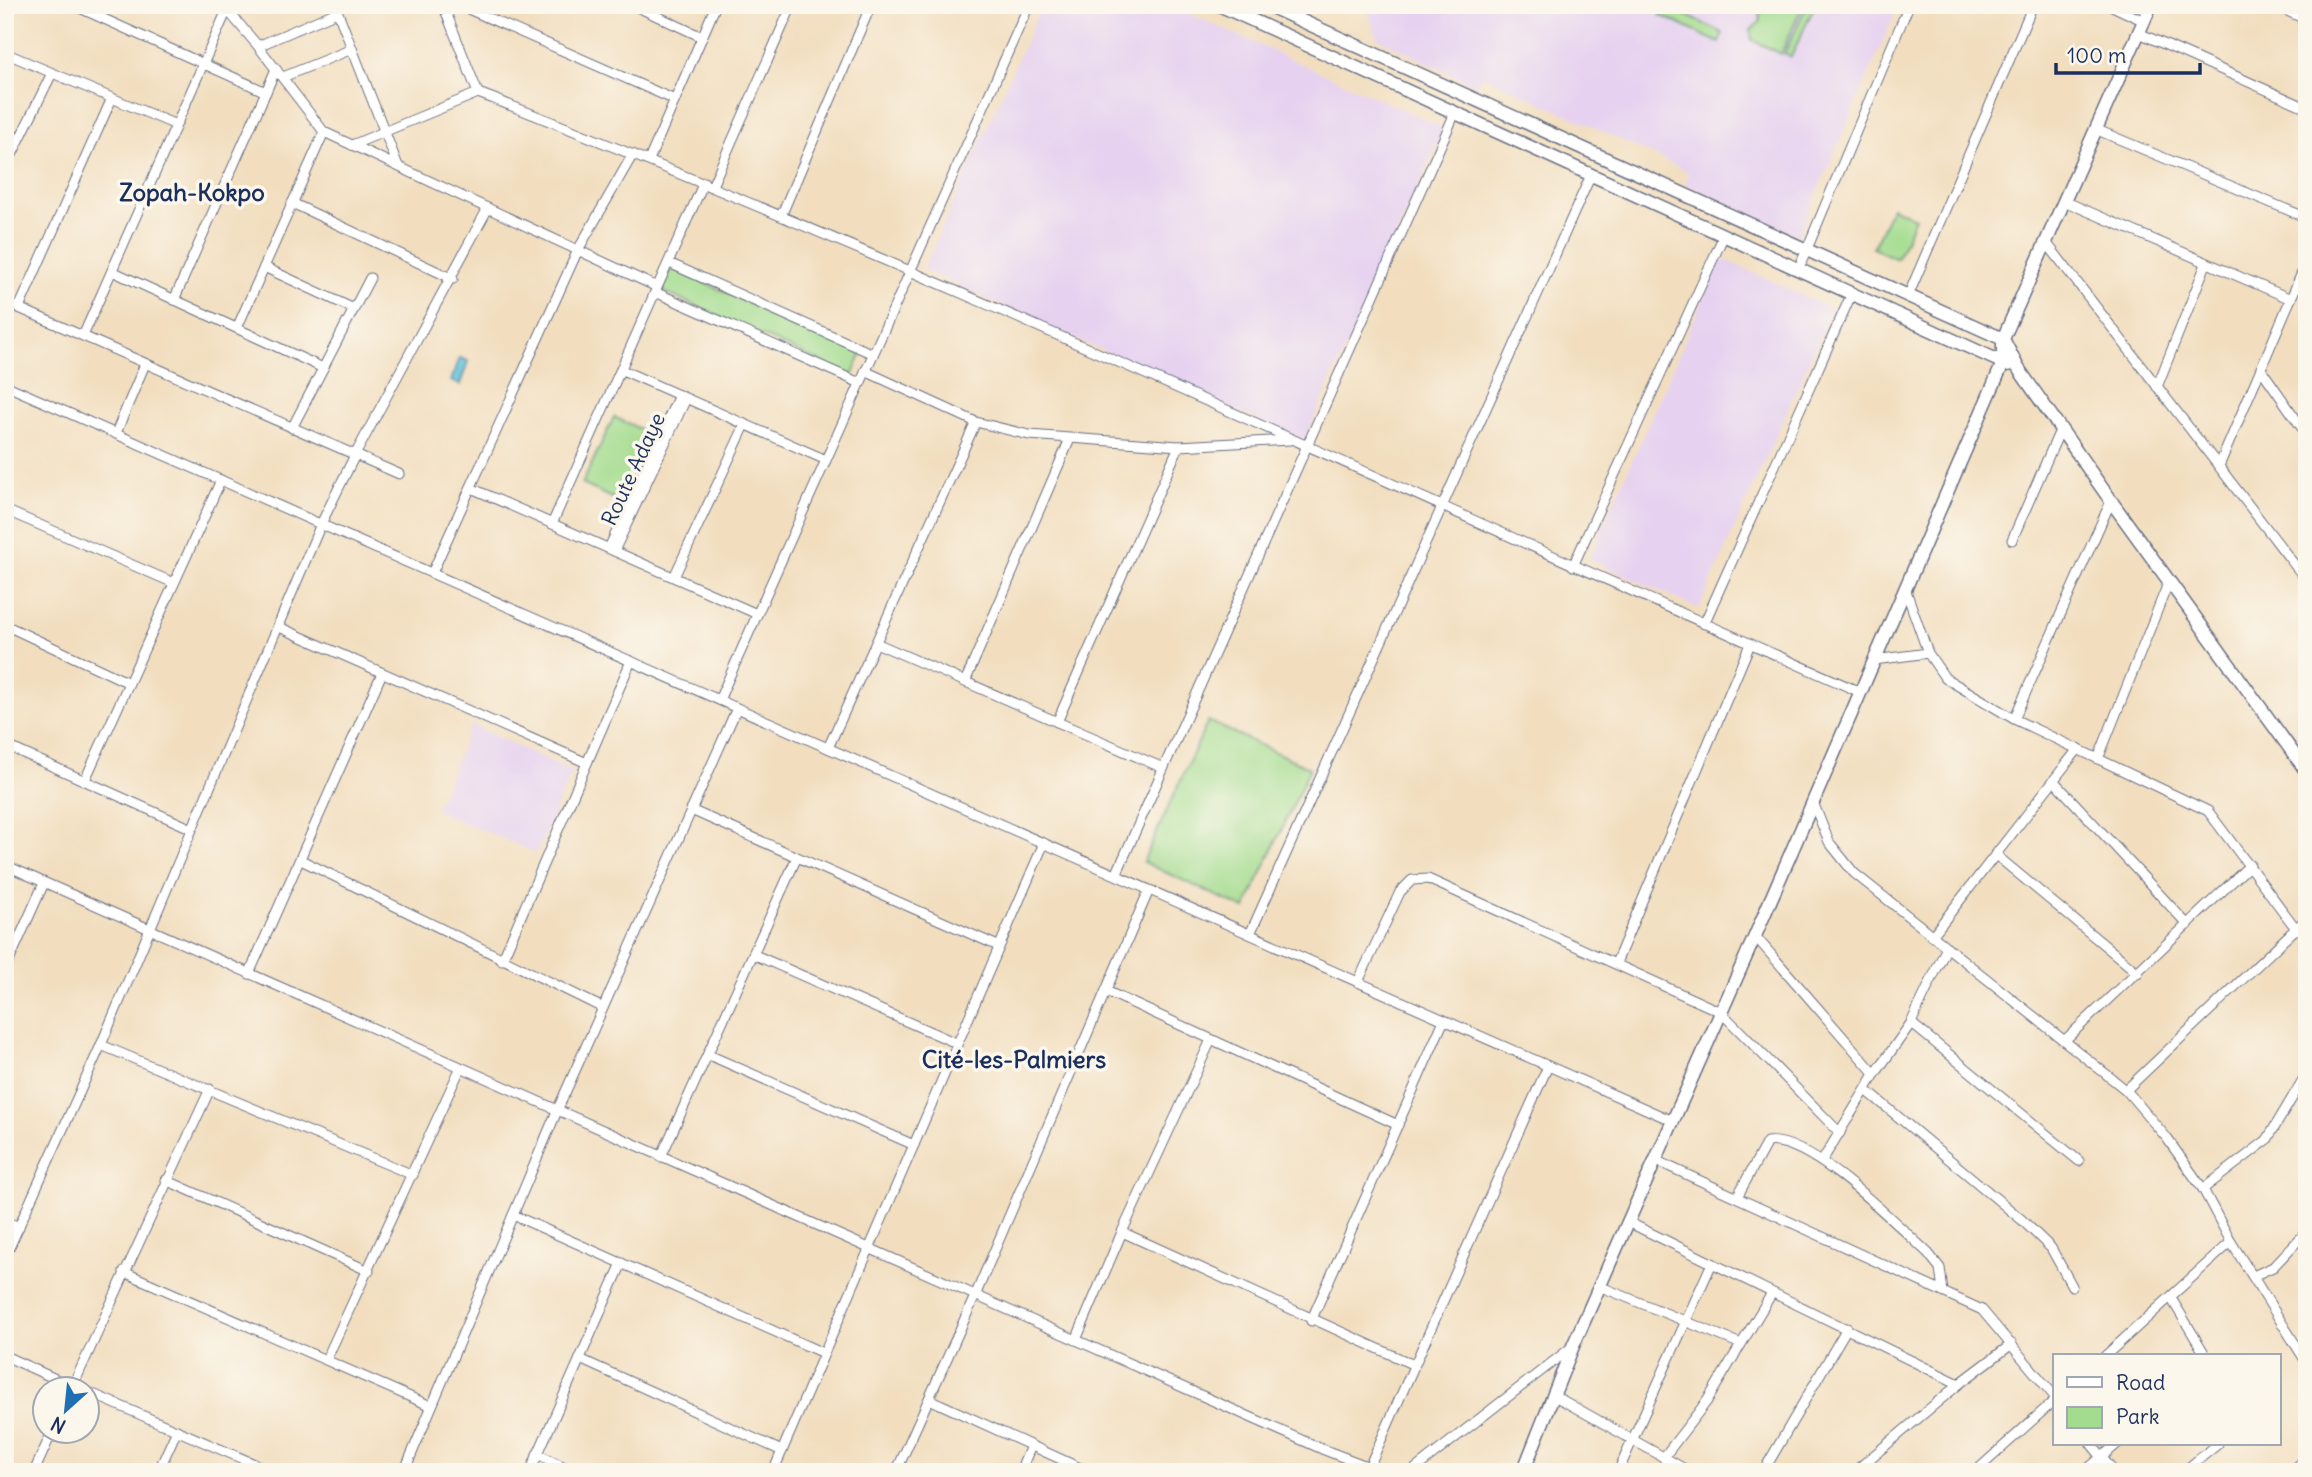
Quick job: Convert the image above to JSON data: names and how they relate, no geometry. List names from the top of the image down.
{
  "districts": ["Zopah-Kokpo", "Cité-les-Palmiers"],
  "legend": ["Road", "Park"],
  "scale_bar": "100 m",
  "north": "bottom left"
}
